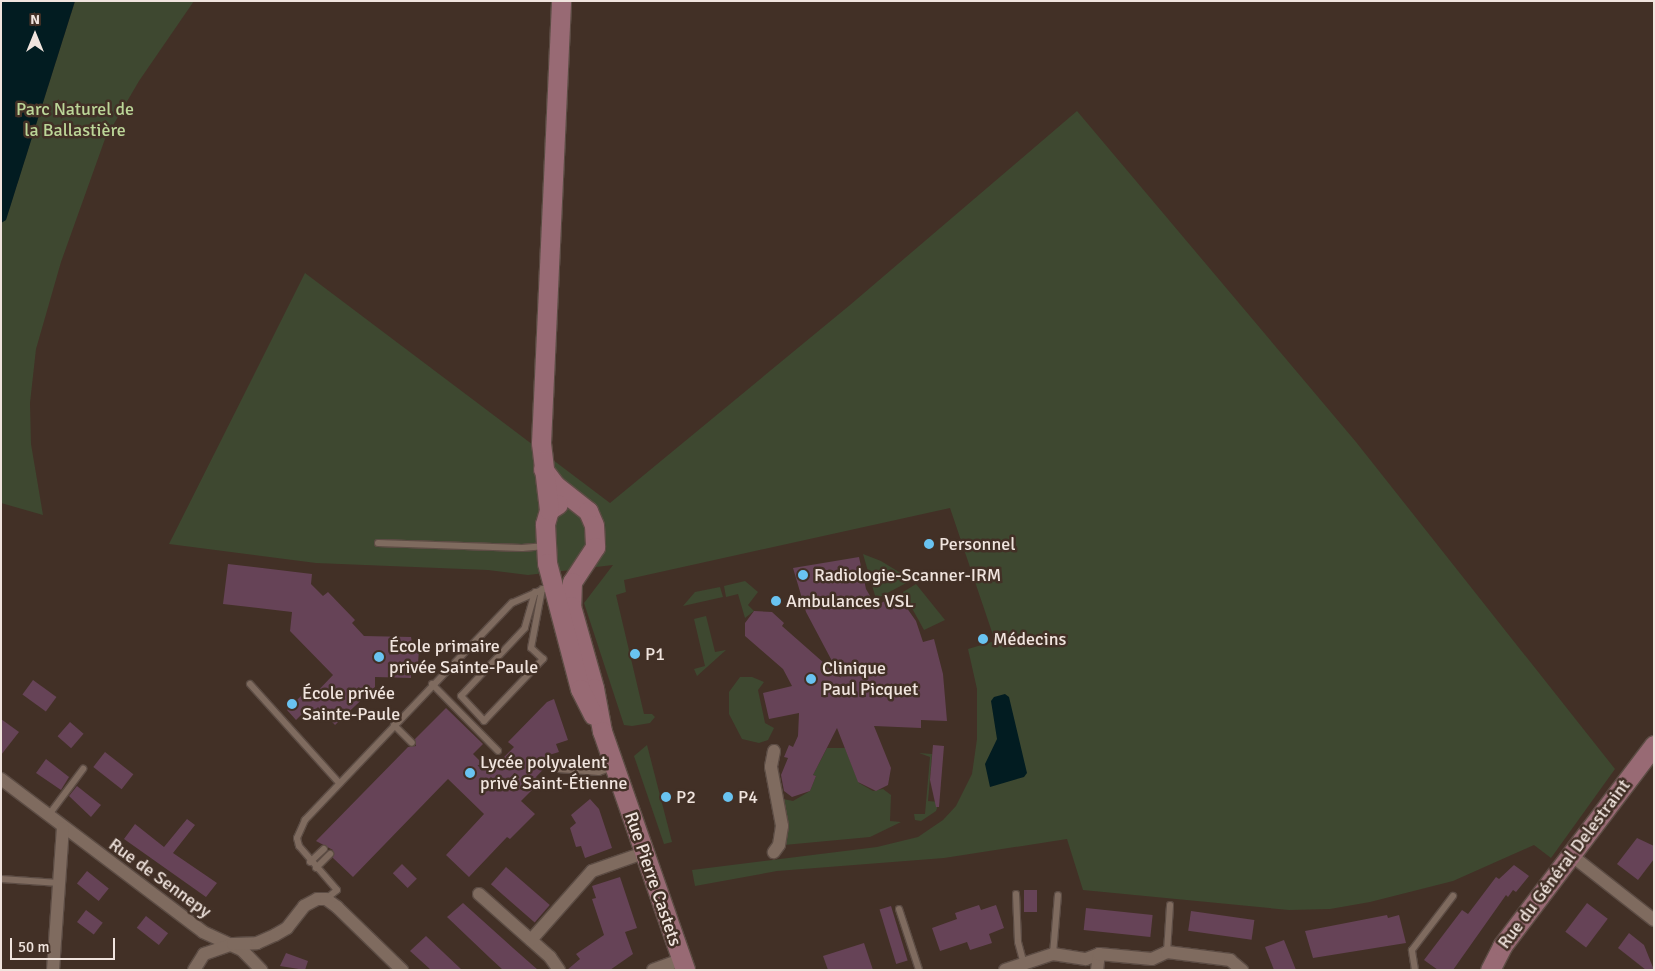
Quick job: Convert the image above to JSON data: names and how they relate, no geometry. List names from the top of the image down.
{
  "streets": {
    "street": ["Rue du Général Delestraint", "Rue de Sennepy", "Rue Pierre Castets"]
  },
  "parks": ["Parc Naturel de la Ballastière"],
  "places": [
    "Personnel",
    "Radiologie-Scanner-IRM",
    "Ambulances VSL",
    "Médecins",
    "P1",
    "École primaire privée Sainte-Paule",
    "Clinique Paul Picquet",
    "École privée Sainte-Paule",
    "Lycée polyvalent privé Saint-Étienne",
    "P2",
    "P4"
  ],
  "scale_bar": "50 m",
  "north": "top"
}
